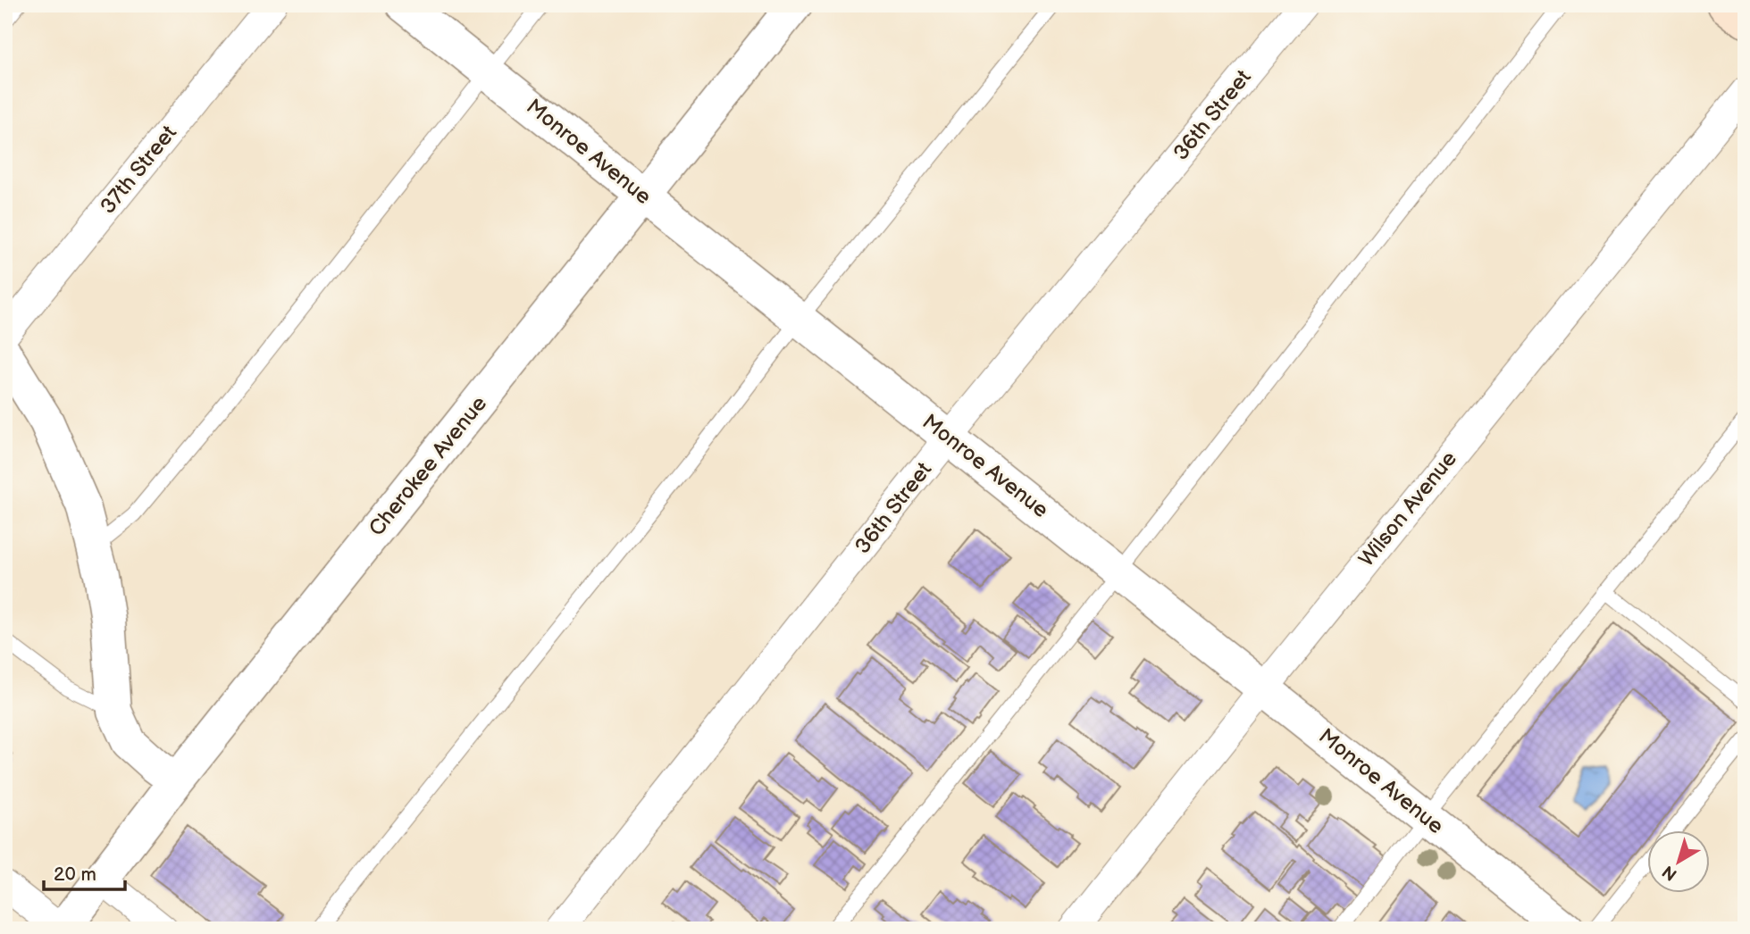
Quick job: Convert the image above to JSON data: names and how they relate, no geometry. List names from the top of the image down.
{
  "streets": {
    "street": [
      "36th Street",
      "Monroe Avenue",
      "37th Street",
      "Cherokee Avenue",
      "Wilson Avenue"
    ]
  },
  "crossings": [
    ["36th Street", "Monroe Avenue"],
    ["Monroe Avenue", "Cherokee Avenue"],
    ["Monroe Avenue", "Wilson Avenue"]
  ],
  "scale_bar": "20 m",
  "north": "bottom left"
}
